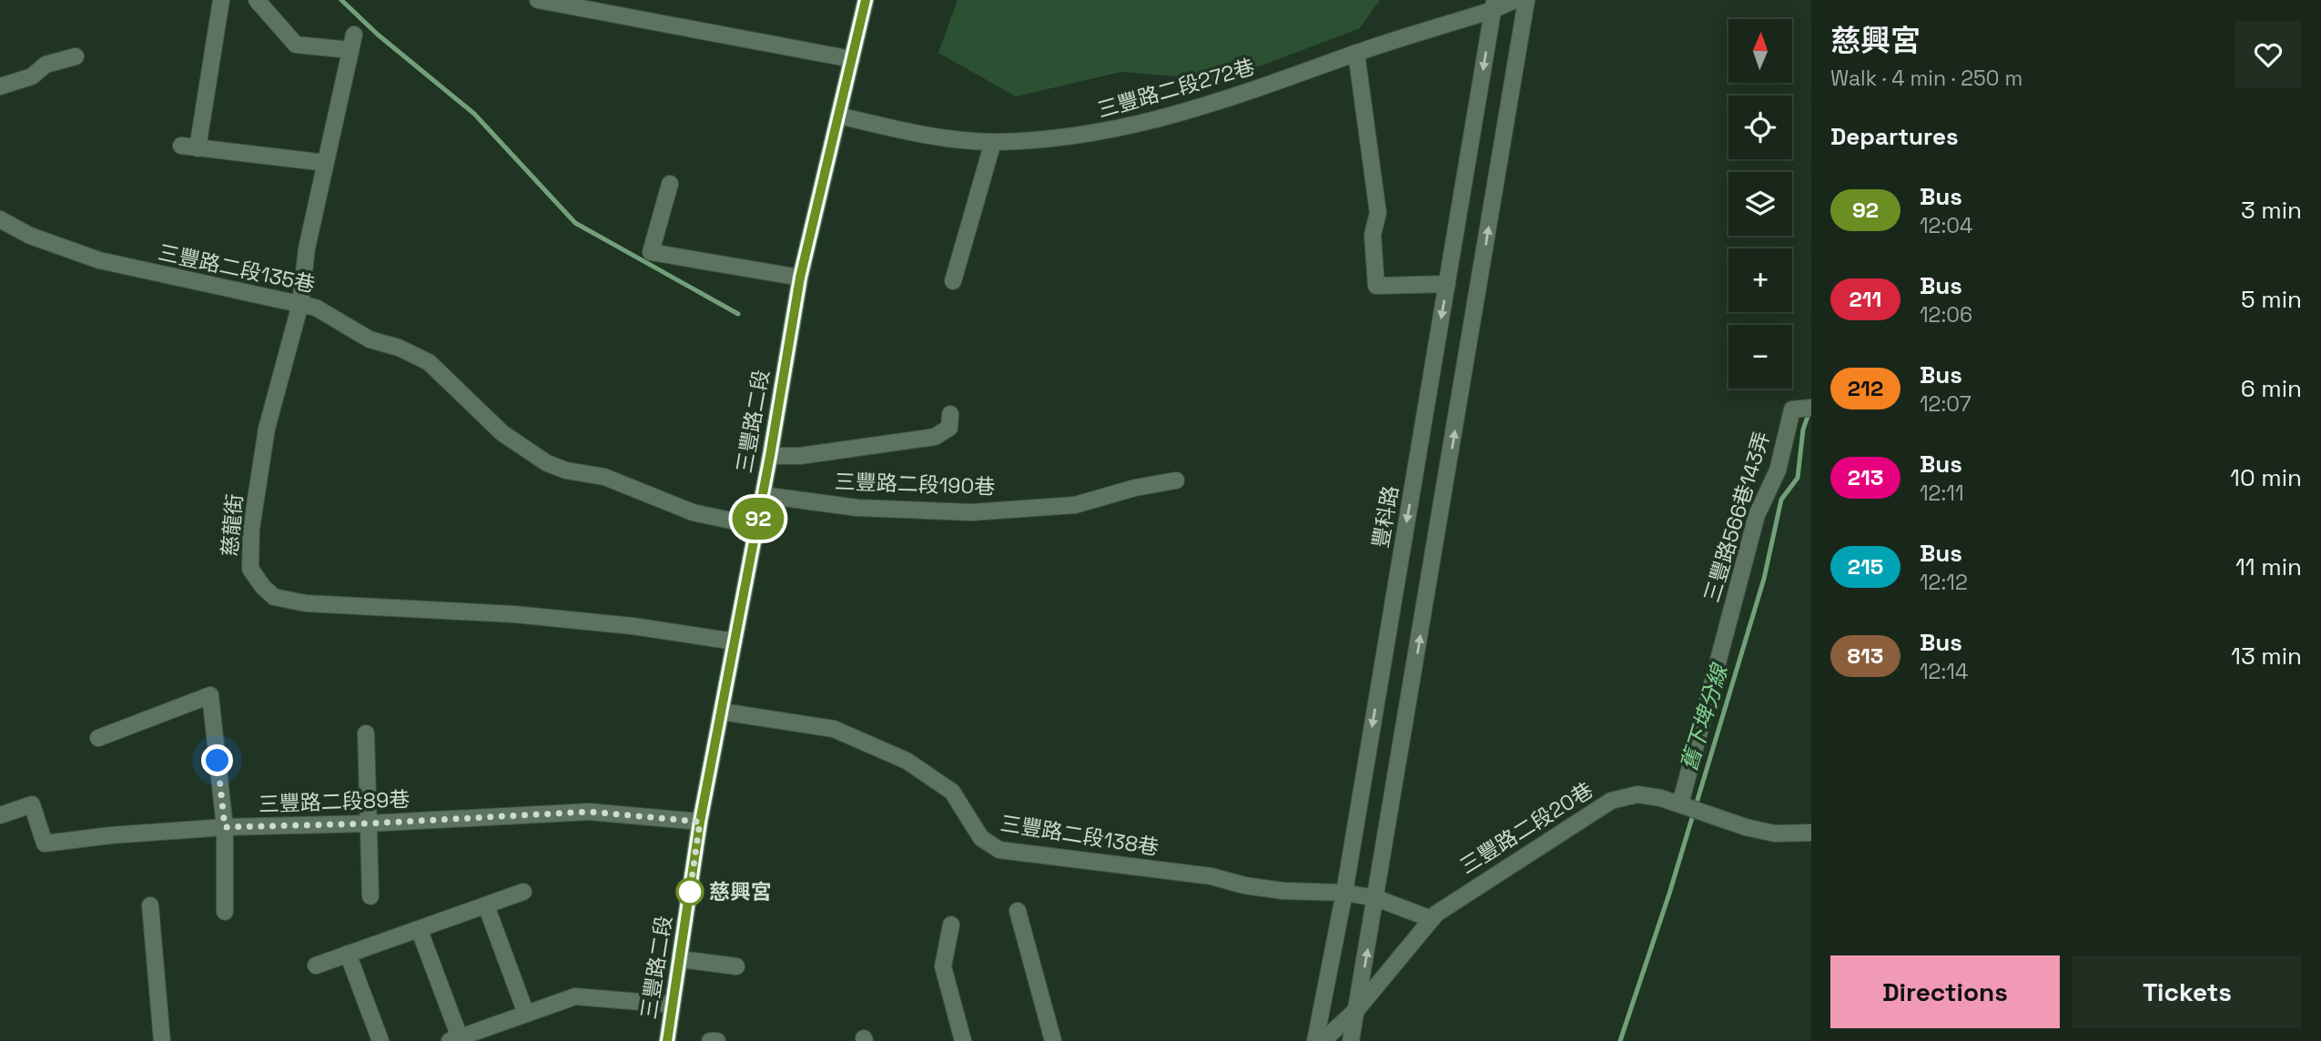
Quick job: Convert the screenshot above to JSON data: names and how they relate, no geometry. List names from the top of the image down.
{
  "streets": {
    "main road": ["三豐路二段"],
    "street": [
      "三豐路二段272巷",
      "三豐路二段135巷",
      "三豐路二段190巷",
      "豐科路",
      "三豐路566巷143弄",
      "慈龍街",
      "三豐路二段89巷",
      "三豐路二段20巷",
      "三豐路二段138巷"
    ]
  },
  "crossings": [
    ["三豐路二段272巷", "三豐路二段"],
    ["三豐路二段272巷", "豐科路"],
    ["三豐路二段135巷", "三豐路二段"],
    ["三豐路二段135巷", "慈龍街"],
    ["三豐路二段", "三豐路二段190巷"],
    ["三豐路二段", "慈龍街"],
    ["三豐路二段", "三豐路二段89巷"],
    ["三豐路二段", "三豐路二段138巷"],
    ["豐科路", "三豐路二段138巷"],
    ["三豐路566巷143弄", "三豐路二段20巷"],
    ["三豐路二段20巷", "三豐路二段138巷"]
  ],
  "water": ["舊下埤分線"],
  "places": ["慈興宮"],
  "lines": ["bus line 92"],
  "north": "top",
  "page": {
    "on_map": "92",
    "heading": [
      ["慈興宮", "Walk · 4 min · 250 m"],
      "Departures"
    ],
    "map_buttons": ["+", "−"],
    "list": [
      {
        "mark": "92",
        "name": "Bus",
        "note": "12:04",
        "value": "3 min"
      },
      {
        "mark": "211",
        "name": "Bus",
        "note": "12:06",
        "value": "5 min"
      },
      {
        "mark": "212",
        "name": "Bus",
        "note": "12:07",
        "value": "6 min"
      },
      {
        "mark": "213",
        "name": "Bus",
        "note": "12:11",
        "value": "10 min"
      },
      {
        "mark": "215",
        "name": "Bus",
        "note": "12:12",
        "value": "11 min"
      },
      {
        "mark": "813",
        "name": "Bus",
        "note": "12:14",
        "value": "13 min"
      }
    ],
    "buttons": ["Directions", "Tickets"]
  }
}
